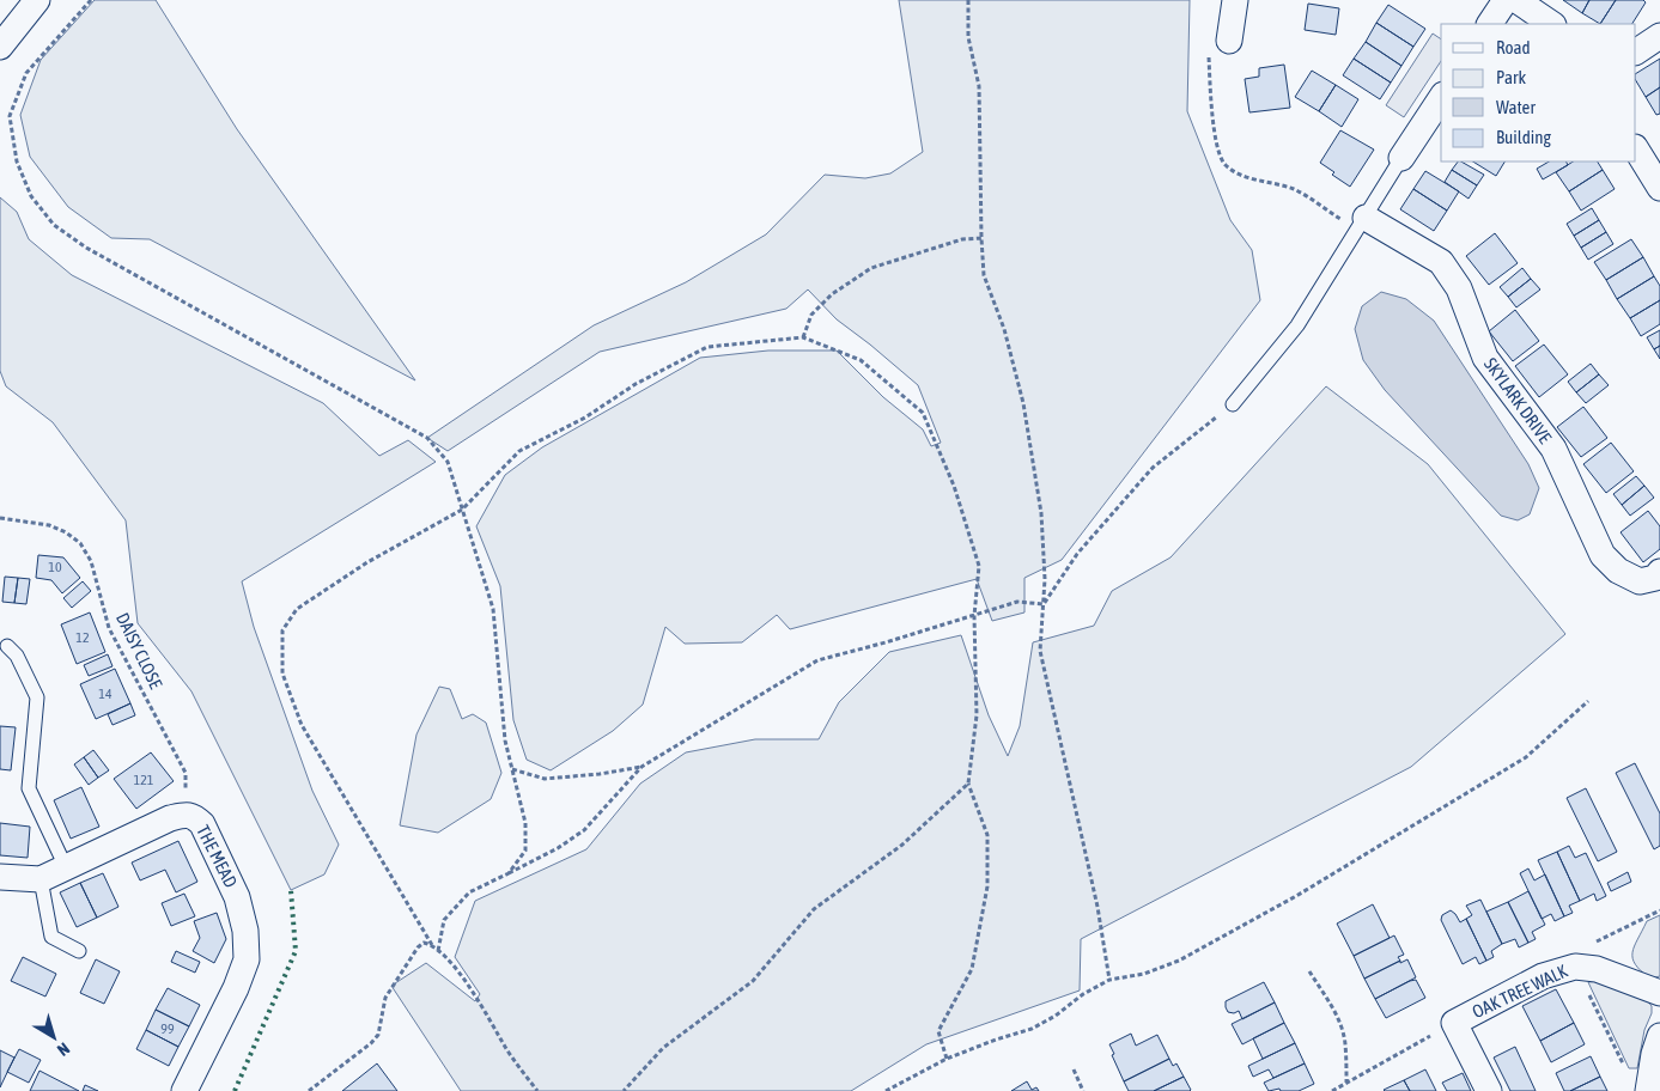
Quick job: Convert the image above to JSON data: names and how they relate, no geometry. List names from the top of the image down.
{
  "streets": {
    "street": ["SKYLARK DRIVE", "THE MEAD", "OAK TREE WALK"],
    "path": ["DAISY CLOSE"]
  },
  "crossings": [
    ["DAISY CLOSE", "THE MEAD"]
  ],
  "house_numbers": [
    "10",
    "12",
    "14",
    "121",
    "99"
  ],
  "legend": [
    "Road",
    "Park",
    "Water",
    "Building"
  ],
  "north": "bottom right"
}
